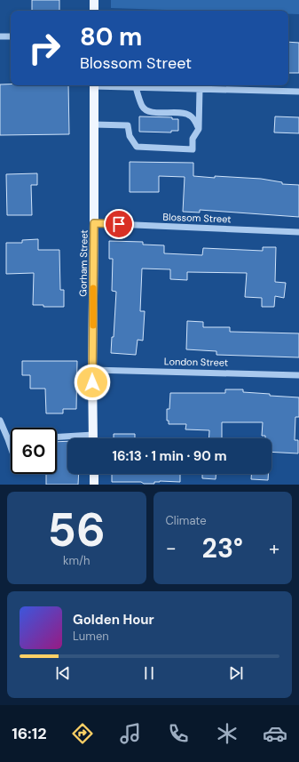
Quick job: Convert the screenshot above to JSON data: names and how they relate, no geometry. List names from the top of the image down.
{
  "streets": {
    "main road": ["Gorham Street"],
    "street": ["Blossom Street", "London Street"]
  },
  "crossings": [
    ["Blossom Street", "Gorham Street"],
    ["Gorham Street", "London Street"]
  ],
  "page": {
    "turn": ["80 m", "Blossom Street"],
    "limit": "60",
    "trip": "16:13 · 1 min · 90 m",
    "tile": [
      ["56", "km/h"],
      "Climate"
    ],
    "heat": ["−", "23°", "+"],
    "song": ["Golden Hour", "Lumen"],
    "tabs": "16:12"
  }
}
